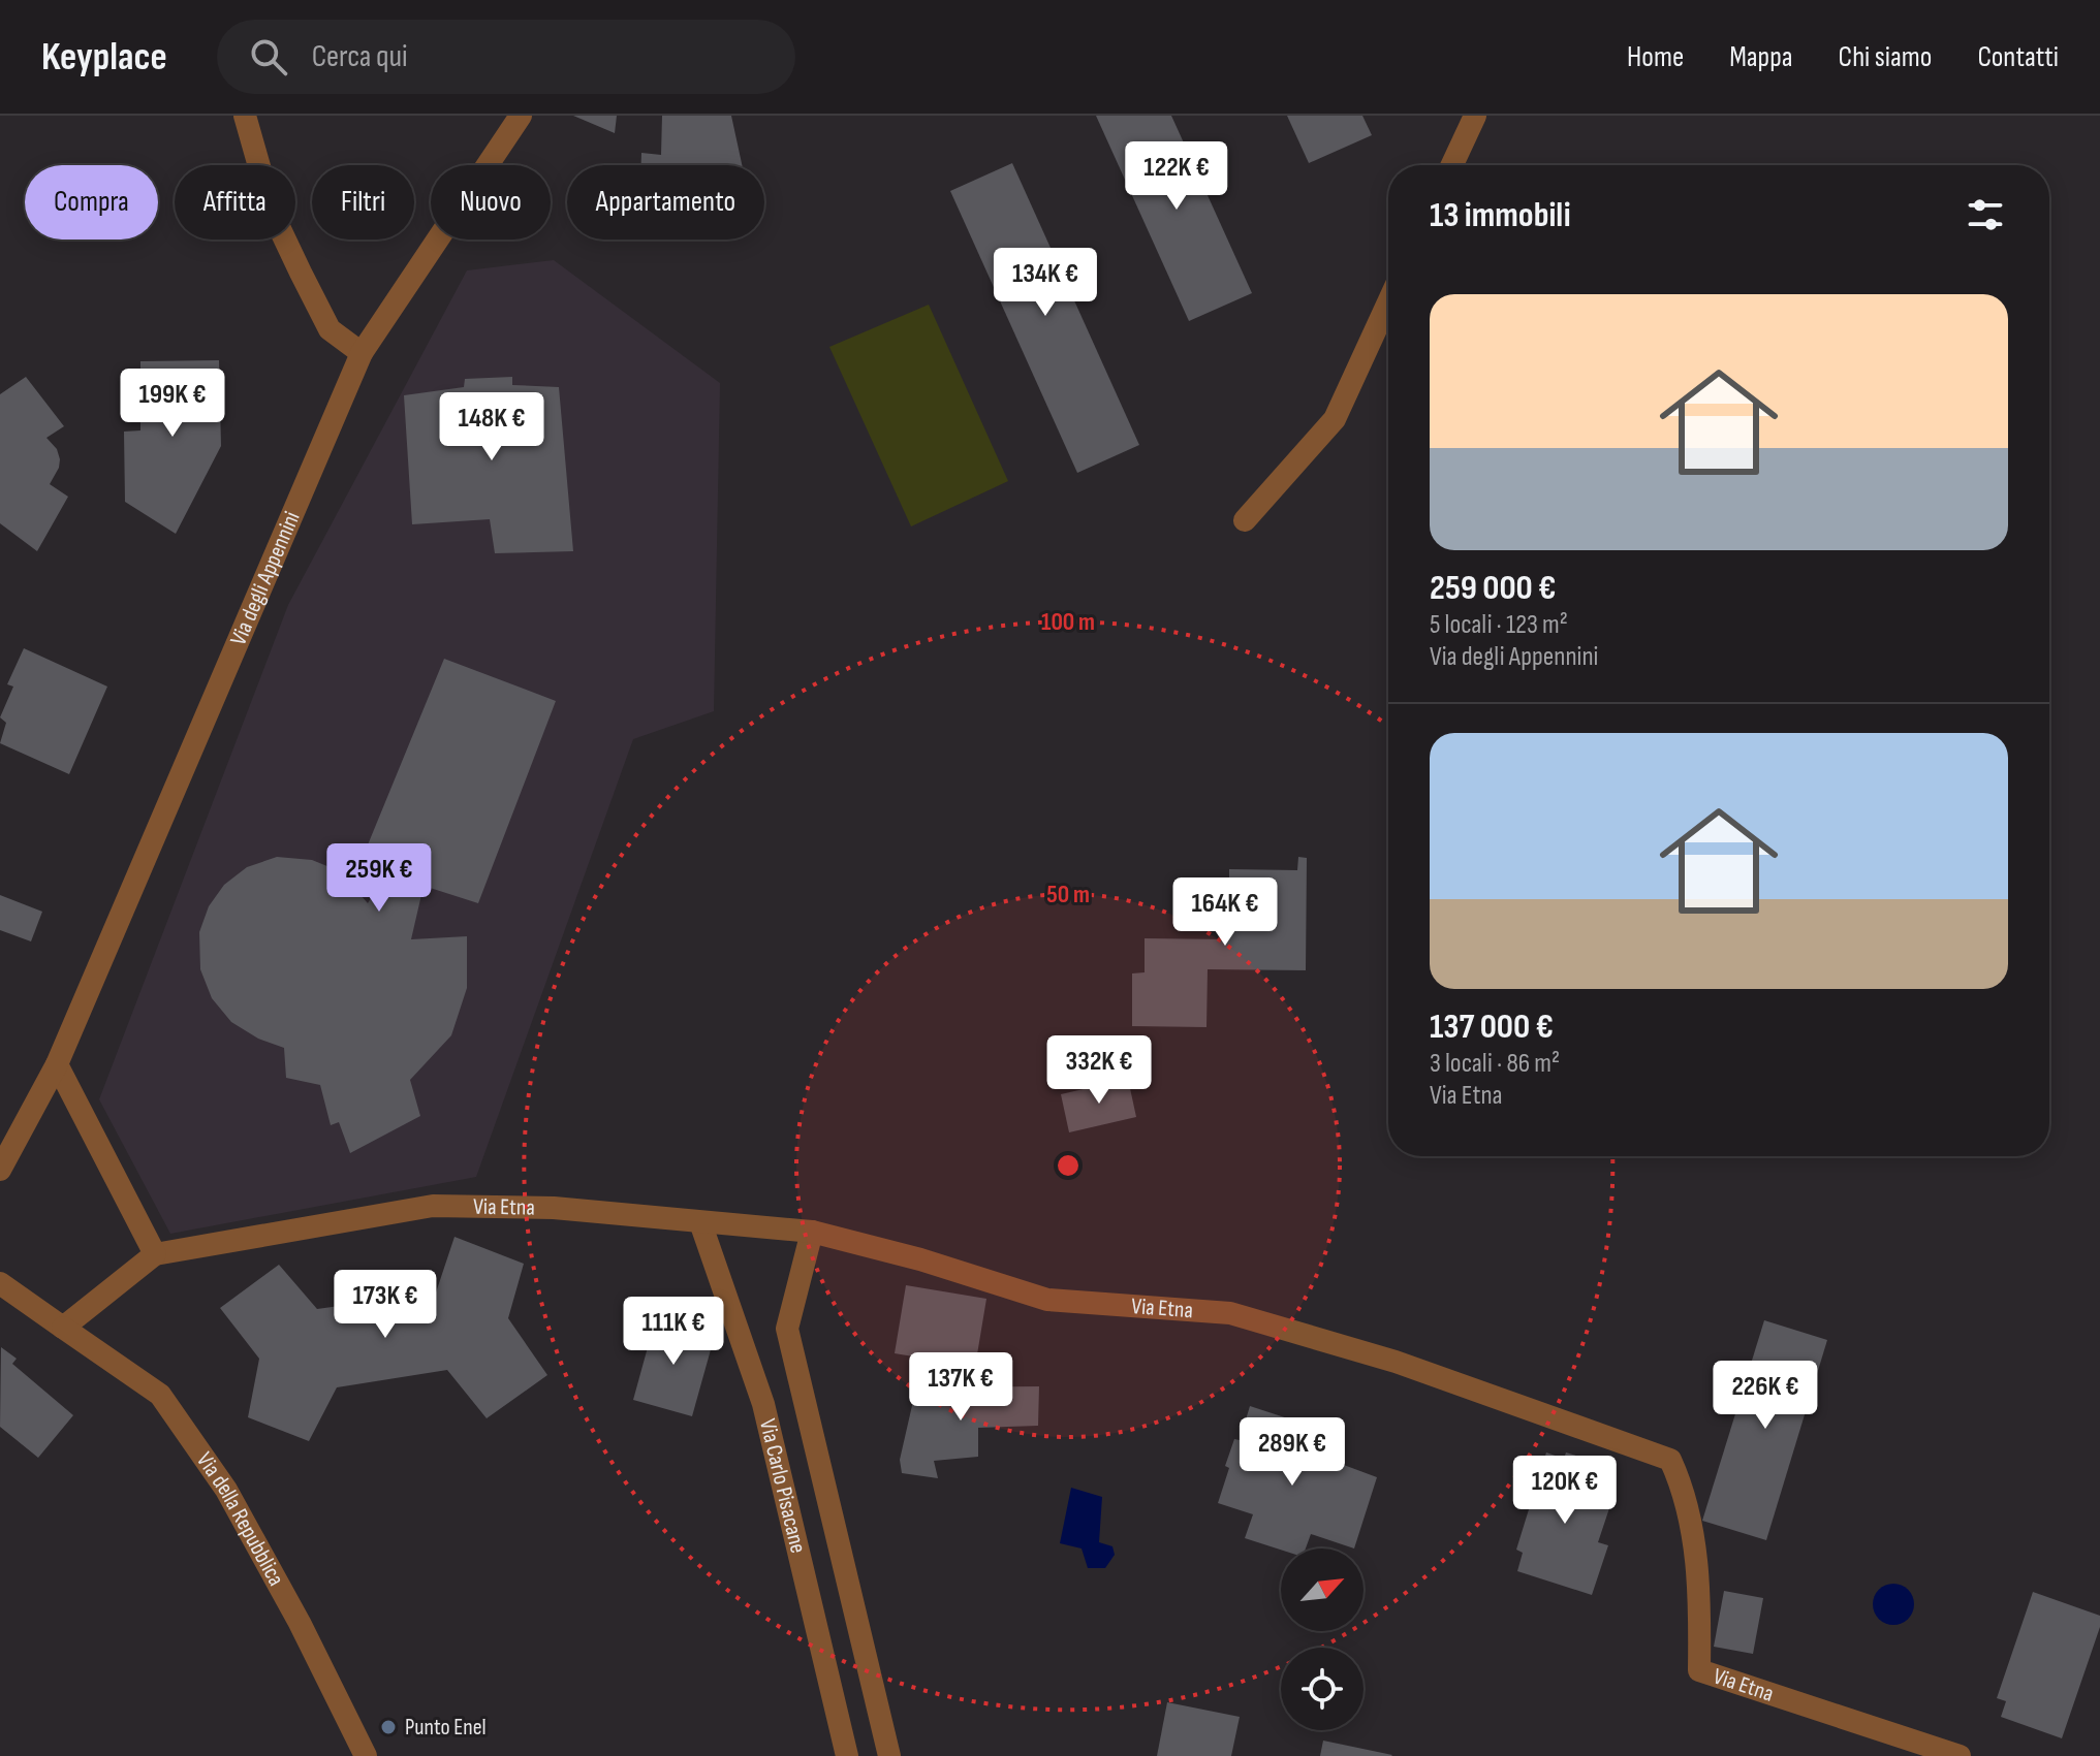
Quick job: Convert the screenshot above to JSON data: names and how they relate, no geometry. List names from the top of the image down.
{
  "streets": {
    "street": [
      "Via degli Appennini",
      "Via Etna",
      "Via Carlo Pisacane",
      "Via della Repubblica"
    ]
  },
  "crossings": [
    ["Via Etna", "Via Carlo Pisacane"]
  ],
  "places": ["Punto Enel"],
  "north": "top right",
  "page": {
    "header": "Keyplace",
    "search": "Cerca qui",
    "nav": [
      "Home",
      "Mappa",
      "Chi siamo",
      "Contatti"
    ],
    "price": [
      "122K €",
      "134K €",
      "199K €",
      "148K €",
      "259K €",
      "164K €",
      "332K €",
      "173K €",
      "111K €",
      "137K €",
      "226K €",
      "289K €",
      "120K €"
    ],
    "chip": [
      "Compra",
      "Affitta",
      "Filtri",
      "Nuovo",
      "Appartamento"
    ],
    "heading": "13 immobili",
    "list": [
      {
        "name": "259 000 €",
        "note": "5 locali · 123 m² · Via degli Appennini"
      },
      {
        "name": "137 000 €",
        "note": "3 locali · 86 m² · Via Etna"
      }
    ]
  },
  "rings": ["100 m", "50 m"]
}
